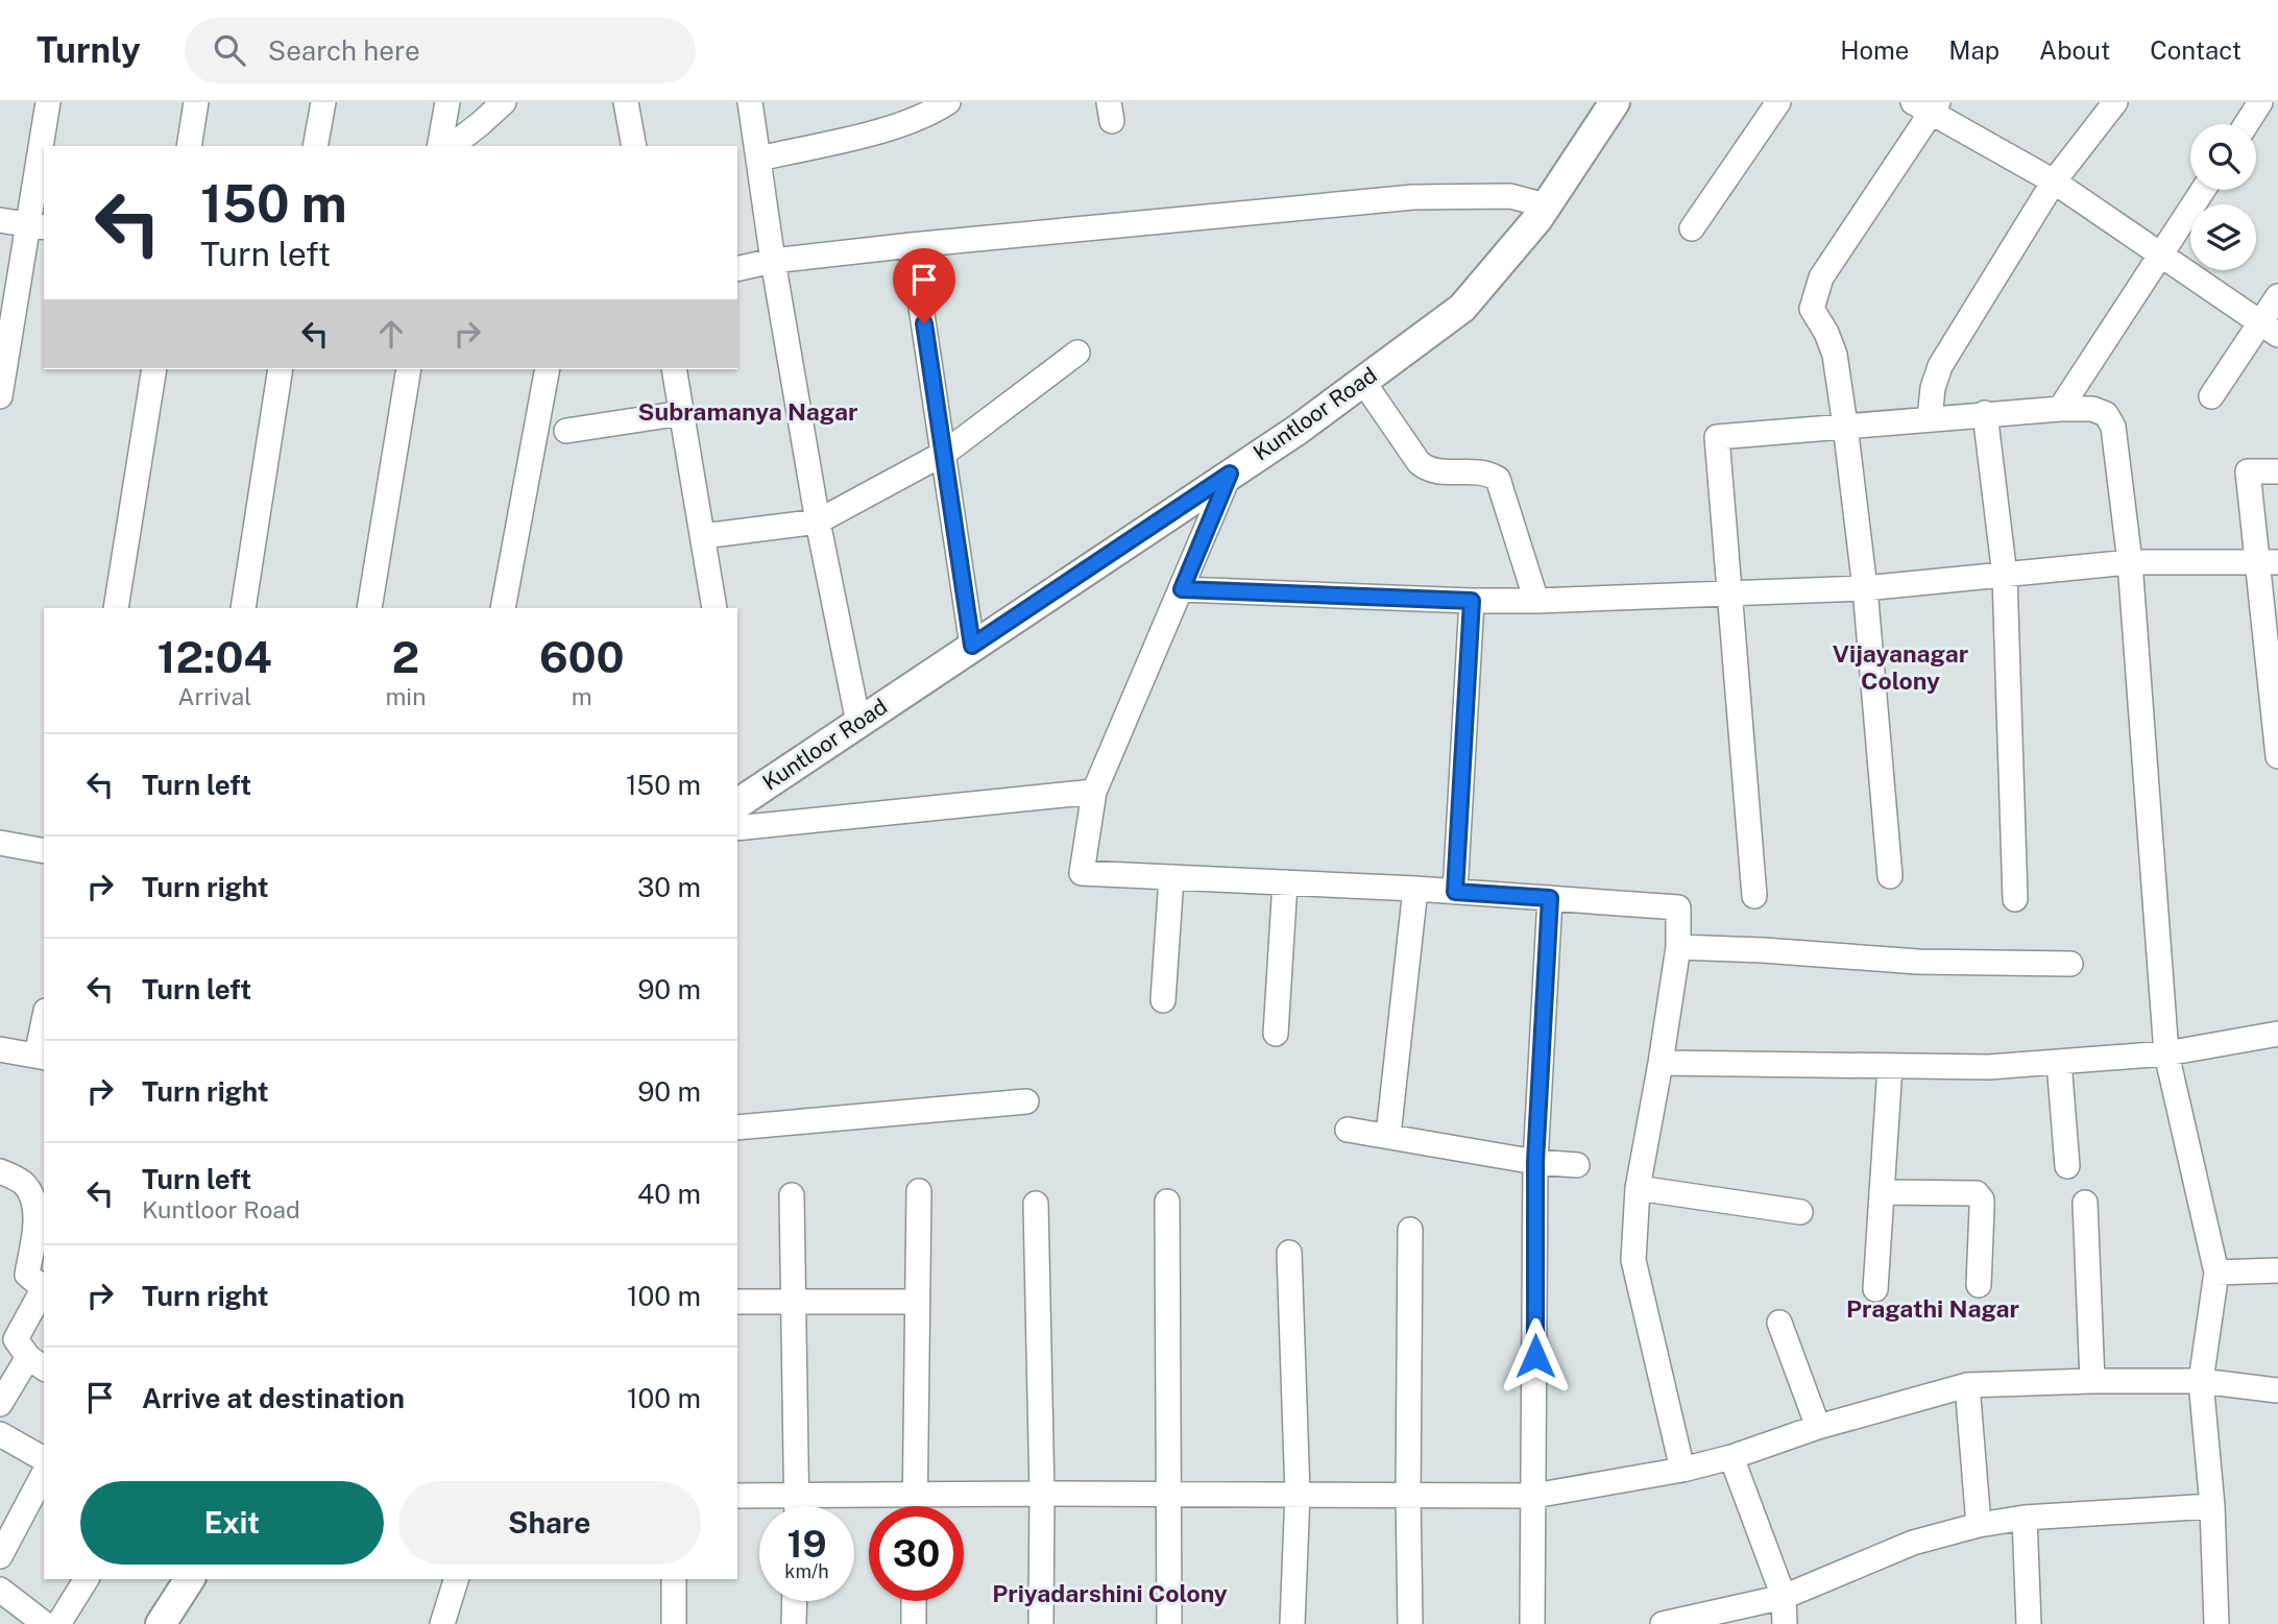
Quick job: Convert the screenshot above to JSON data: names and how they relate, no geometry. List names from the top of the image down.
{
  "streets": {
    "street": ["Kuntloor Road"]
  },
  "districts": [
    "Subramanya Nagar",
    "Vijayanagar Colony",
    "Pragathi Nagar",
    "Priyadarshini Colony"
  ],
  "page": {
    "header": "Turnly",
    "search": "Search here",
    "nav": [
      "Home",
      "Map",
      "About",
      "Contact"
    ],
    "turn": ["150 m", "Turn left"],
    "eta": [
      "12:04",
      "Arrival",
      "2",
      "min",
      "600",
      "m"
    ],
    "list": [
      {
        "name": "Turn left",
        "value": "150 m"
      },
      {
        "name": "Turn right",
        "value": "30 m"
      },
      {
        "name": "Turn left",
        "value": "90 m"
      },
      {
        "name": "Turn right",
        "value": "90 m"
      },
      {
        "name": "Turn left",
        "note": "Kuntloor Road",
        "value": "40 m"
      },
      {
        "name": "Turn right",
        "value": "100 m"
      },
      {
        "name": "Arrive at destination",
        "value": "100 m"
      }
    ],
    "buttons": ["Exit", "Share"],
    "speed": "19 km/h",
    "limit": "30"
  }
}
